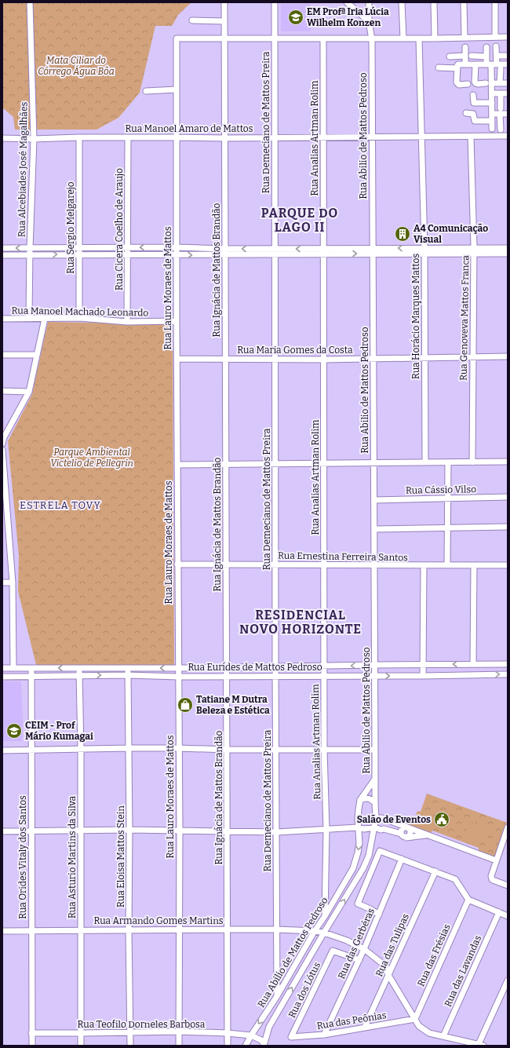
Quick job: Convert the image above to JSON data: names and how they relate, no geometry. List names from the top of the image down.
{
  "streets": {
    "street": [
      "Rua Demeciano de Mattos Preira",
      "Rua Manoel Amaro de Mattos",
      "Rua Abilio de Mattos Pedroso",
      "Rua Analias Artman Rolim",
      "Rua Alcebiades José Magalhães",
      "Rua Sergio Melgarejo",
      "Rua Cicera Coelho de Araujo",
      "Rua Ignácia de Mattos Brandão",
      "Rua Lauro Moraes de Mattos",
      "Rua Manoel Machado Leonardo",
      "Rua Horácio Marques Mattos",
      "Rua Genoveva Mattos Franca",
      "Rua Maria Gomes da Costa",
      "Rua Cássio Vilso",
      "Rua Ernestina Ferreira Santos",
      "Rua Eurídes de Mattos Pedroso",
      "Rua Eloisa Mattos Stein",
      "Rua Orides Vitaly dos Santos",
      "Rua Asturio Martins da Silva",
      "Rua Armando Gomes Martins",
      "Rua das Gerbéras",
      "Rua das Tulipas",
      "Rua das Frésias",
      "Rua das Lavandas",
      "Rua dos Lótus",
      "Rua das Peônias",
      "Rua Teofilo Dorneles Barbosa"
    ]
  },
  "crossings": [
    ["Rua Demeciano de Mattos Preira", "Rua Manoel Amaro de Mattos"],
    ["Rua Demeciano de Mattos Preira", "Rua Abilio de Mattos Pedroso"],
    ["Rua Demeciano de Mattos Preira", "Rua Maria Gomes da Costa"],
    ["Rua Demeciano de Mattos Preira", "Rua Ernestina Ferreira Santos"],
    ["Rua Demeciano de Mattos Preira", "Rua Eurídes de Mattos Pedroso"],
    ["Rua Demeciano de Mattos Preira", "Rua Armando Gomes Martins"],
    ["Rua Manoel Amaro de Mattos", "Rua Abilio de Mattos Pedroso"],
    ["Rua Manoel Amaro de Mattos", "Rua Analias Artman Rolim"],
    ["Rua Manoel Amaro de Mattos", "Rua Alcebiades José Magalhães"],
    ["Rua Manoel Amaro de Mattos", "Rua Sergio Melgarejo"],
    ["Rua Manoel Amaro de Mattos", "Rua Cicera Coelho de Araujo"],
    ["Rua Manoel Amaro de Mattos", "Rua Ignácia de Mattos Brandão"],
    ["Rua Manoel Amaro de Mattos", "Rua Lauro Moraes de Mattos"],
    ["Rua Manoel Amaro de Mattos", "Rua Horácio Marques Mattos"],
    ["Rua Manoel Amaro de Mattos", "Rua Genoveva Mattos Franca"],
    ["Rua Abilio de Mattos Pedroso", "Rua Analias Artman Rolim"],
    ["Rua Abilio de Mattos Pedroso", "Rua Maria Gomes da Costa"],
    ["Rua Abilio de Mattos Pedroso", "Rua Cássio Vilso"],
    ["Rua Abilio de Mattos Pedroso", "Rua Ernestina Ferreira Santos"],
    ["Rua Abilio de Mattos Pedroso", "Rua Eurídes de Mattos Pedroso"],
    ["Rua Abilio de Mattos Pedroso", "Rua Armando Gomes Martins"],
    ["Rua Abilio de Mattos Pedroso", "Rua Teofilo Dorneles Barbosa"],
    ["Rua Analias Artman Rolim", "Rua Maria Gomes da Costa"],
    ["Rua Analias Artman Rolim", "Rua Ernestina Ferreira Santos"],
    ["Rua Analias Artman Rolim", "Rua Eurídes de Mattos Pedroso"],
    ["Rua Alcebiades José Magalhães", "Rua Manoel Machado Leonardo"],
    ["Rua Sergio Melgarejo", "Rua Manoel Machado Leonardo"],
    ["Rua Cicera Coelho de Araujo", "Rua Manoel Machado Leonardo"],
    ["Rua Ignácia de Mattos Brandão", "Rua Lauro Moraes de Mattos"],
    ["Rua Ignácia de Mattos Brandão", "Rua Maria Gomes da Costa"],
    ["Rua Ignácia de Mattos Brandão", "Rua Ernestina Ferreira Santos"],
    ["Rua Ignácia de Mattos Brandão", "Rua Eurídes de Mattos Pedroso"],
    ["Rua Ignácia de Mattos Brandão", "Rua Armando Gomes Martins"],
    ["Rua Ignácia de Mattos Brandão", "Rua Teofilo Dorneles Barbosa"],
    ["Rua Lauro Moraes de Mattos", "Rua Manoel Machado Leonardo"],
    ["Rua Lauro Moraes de Mattos", "Rua Maria Gomes da Costa"],
    ["Rua Lauro Moraes de Mattos", "Rua Ernestina Ferreira Santos"],
    ["Rua Lauro Moraes de Mattos", "Rua Eurídes de Mattos Pedroso"],
    ["Rua Lauro Moraes de Mattos", "Rua Armando Gomes Martins"],
    ["Rua Lauro Moraes de Mattos", "Rua Teofilo Dorneles Barbosa"],
    ["Rua Horácio Marques Mattos", "Rua Maria Gomes da Costa"],
    ["Rua Genoveva Mattos Franca", "Rua Maria Gomes da Costa"],
    ["Rua Eurídes de Mattos Pedroso", "Rua Eloisa Mattos Stein"],
    ["Rua Eurídes de Mattos Pedroso", "Rua Orides Vitaly dos Santos"],
    ["Rua Eurídes de Mattos Pedroso", "Rua Asturio Martins da Silva"],
    ["Rua Eloisa Mattos Stein", "Rua Armando Gomes Martins"],
    ["Rua Eloisa Mattos Stein", "Rua Teofilo Dorneles Barbosa"],
    ["Rua Orides Vitaly dos Santos", "Rua Armando Gomes Martins"],
    ["Rua Orides Vitaly dos Santos", "Rua Teofilo Dorneles Barbosa"],
    ["Rua Asturio Martins da Silva", "Rua Armando Gomes Martins"],
    ["Rua Asturio Martins da Silva", "Rua Teofilo Dorneles Barbosa"],
    ["Rua Armando Gomes Martins", "Rua das Gerbéras"],
    ["Rua Armando Gomes Martins", "Rua das Tulipas"],
    ["Rua Armando Gomes Martins", "Rua das Frésias"],
    ["Rua Armando Gomes Martins", "Rua das Lavandas"],
    ["Rua Armando Gomes Martins", "Rua das Peônias"],
    ["Rua das Gerbéras", "Rua dos Lótus"],
    ["Rua das Gerbéras", "Rua das Peônias"],
    ["Rua das Tulipas", "Rua das Peônias"],
    ["Rua das Frésias", "Rua das Peônias"],
    ["Rua dos Lótus", "Rua das Peônias"]
  ],
  "districts": ["PARQUE DO LAGO II", "ESTRELA TOVY", "RESIDENCIAL NOVO HORIZONTE"],
  "parks": ["Mata Ciliar do Córrego Água Bôa", "Parque Ambiental Victelio de Pellegrin"],
  "places": {
    "school or university": ["EM Profª Iria Lúcia Wilhelm Konzen", "CEIM - Prof Mário Kumagai"],
    "building": ["A4 Comunicação Visual"],
    "shop": ["Tatiane M Dutra Beleza e Estética"],
    "public building": ["Salão de Eventos"]
  }
}
